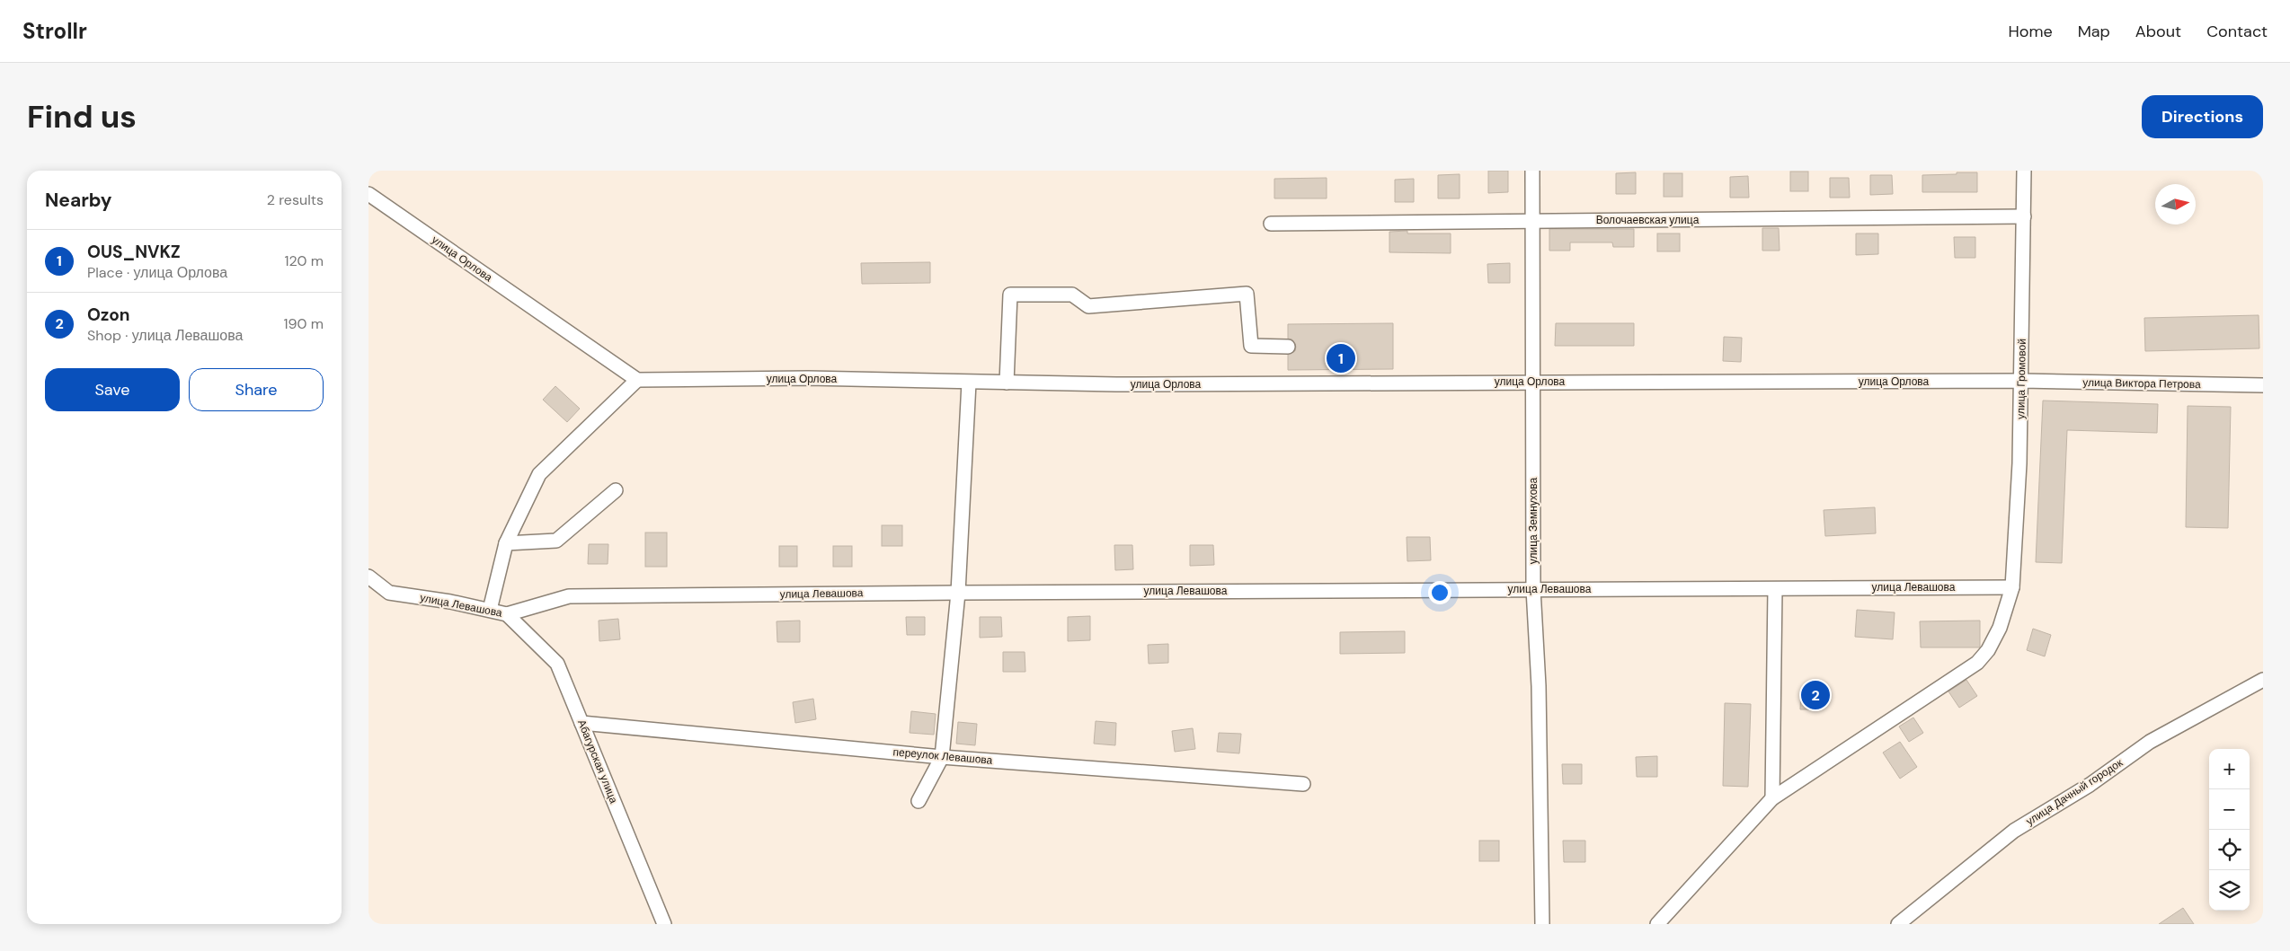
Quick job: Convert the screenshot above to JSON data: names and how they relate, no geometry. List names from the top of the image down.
{
  "streets": {
    "street": [
      "Волочаевская улица",
      "улица Орлова",
      "улица Громовой",
      "улица Виктора Петрова",
      "улица Земнухова",
      "улица Левашова",
      "переулок Левашова",
      "Абагурская улица",
      "улица Дачный городок"
    ]
  },
  "crossings": [
    ["Волочаевская улица", "улица Громовой"],
    ["Волочаевская улица", "улица Земнухова"],
    ["улица Орлова", "улица Громовой"],
    ["улица Орлова", "улица Виктора Петрова"],
    ["улица Орлова", "улица Земнухова"],
    ["улица Громовой", "улица Виктора Петрова"],
    ["улица Громовой", "улица Левашова"],
    ["улица Земнухова", "улица Левашова"],
    ["улица Левашова", "Абагурская улица"],
    ["переулок Левашова", "Абагурская улица"]
  ],
  "north": "right",
  "page": {
    "header": "Strollr",
    "nav": [
      "Home",
      "Map",
      "About",
      "Contact"
    ],
    "buttons": [
      "Directions",
      ["Save", "Share"]
    ],
    "title": "Find us",
    "heading": ["Nearby", "2 results"],
    "list": [
      {
        "mark": "1",
        "name": "OUS_NVKZ",
        "note": "Place · улица Орлова",
        "value": "120 m"
      },
      {
        "mark": "2",
        "name": "Ozon",
        "note": "Shop · улица Левашова",
        "value": "190 m"
      }
    ],
    "pins": ["1", "2"],
    "map_buttons": ["+", "−"]
  }
}
